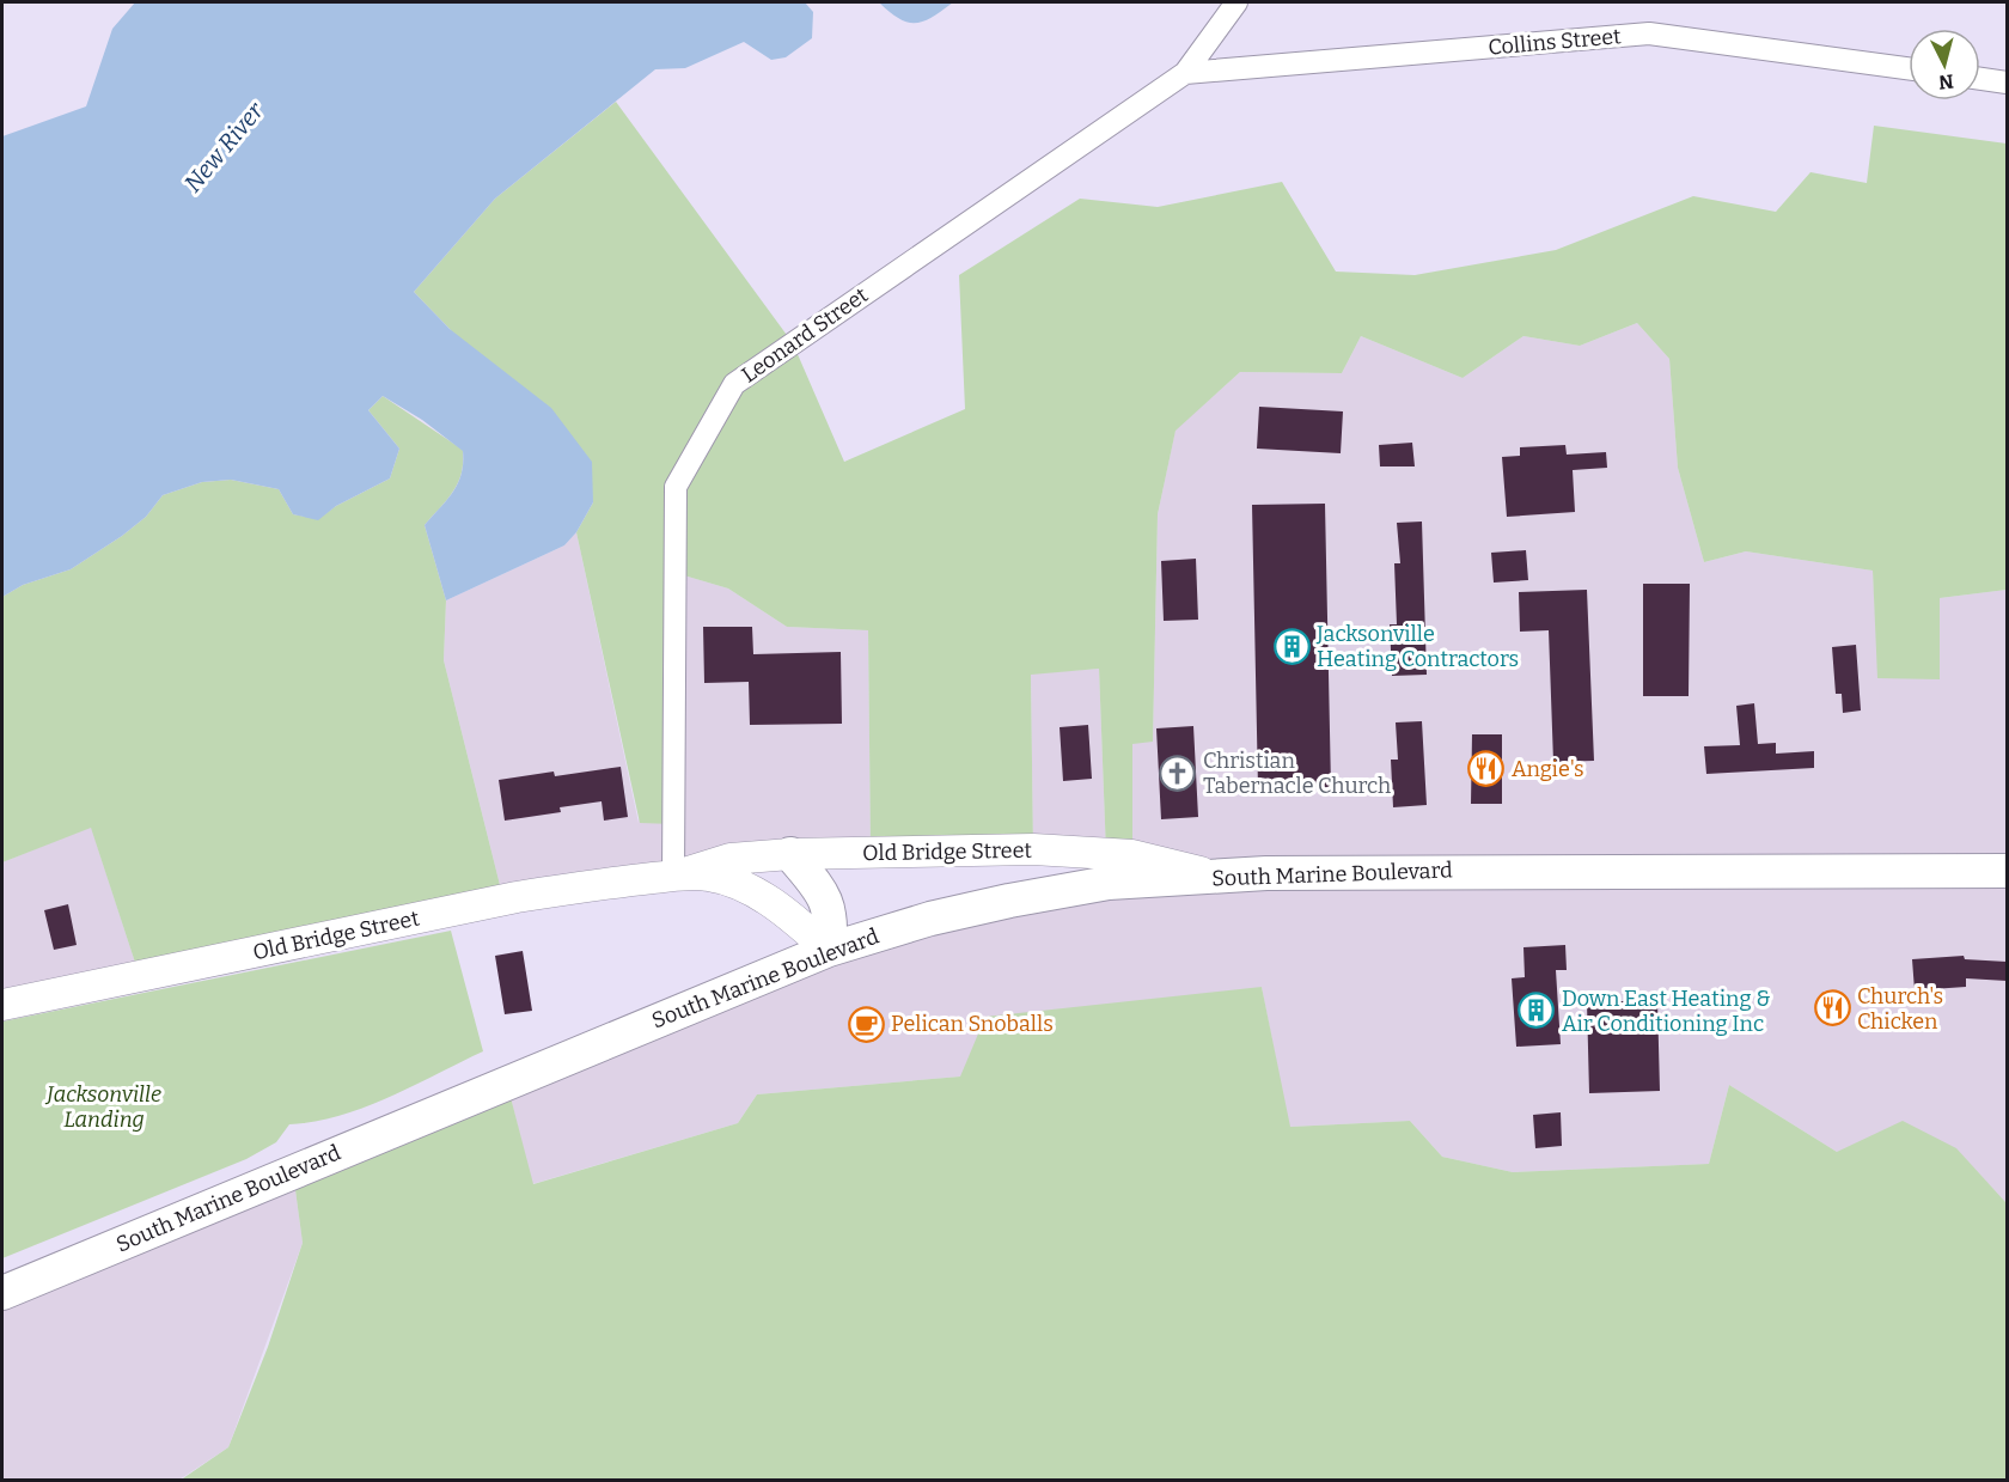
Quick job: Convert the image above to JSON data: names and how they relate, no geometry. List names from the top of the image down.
{
  "streets": {
    "main road": ["Old Bridge Street", "South Marine Boulevard"],
    "street": ["Collins Street", "Leonard Street"]
  },
  "crossings": [
    ["Collins Street", "Leonard Street"],
    ["Leonard Street", "Old Bridge Street"],
    ["Old Bridge Street", "South Marine Boulevard"]
  ],
  "water": ["New River"],
  "parks": ["Jacksonville Landing"],
  "places": {
    "building": ["Jacksonville Heating Contractors", "Down East Heating & Air Conditioning Inc"],
    "restaurant": ["Angie's", "Church's Chicken"],
    "church": ["Christian Tabernacle Church"],
    "cafe": ["Pelican Snoballs"]
  },
  "north": "bottom"
}
